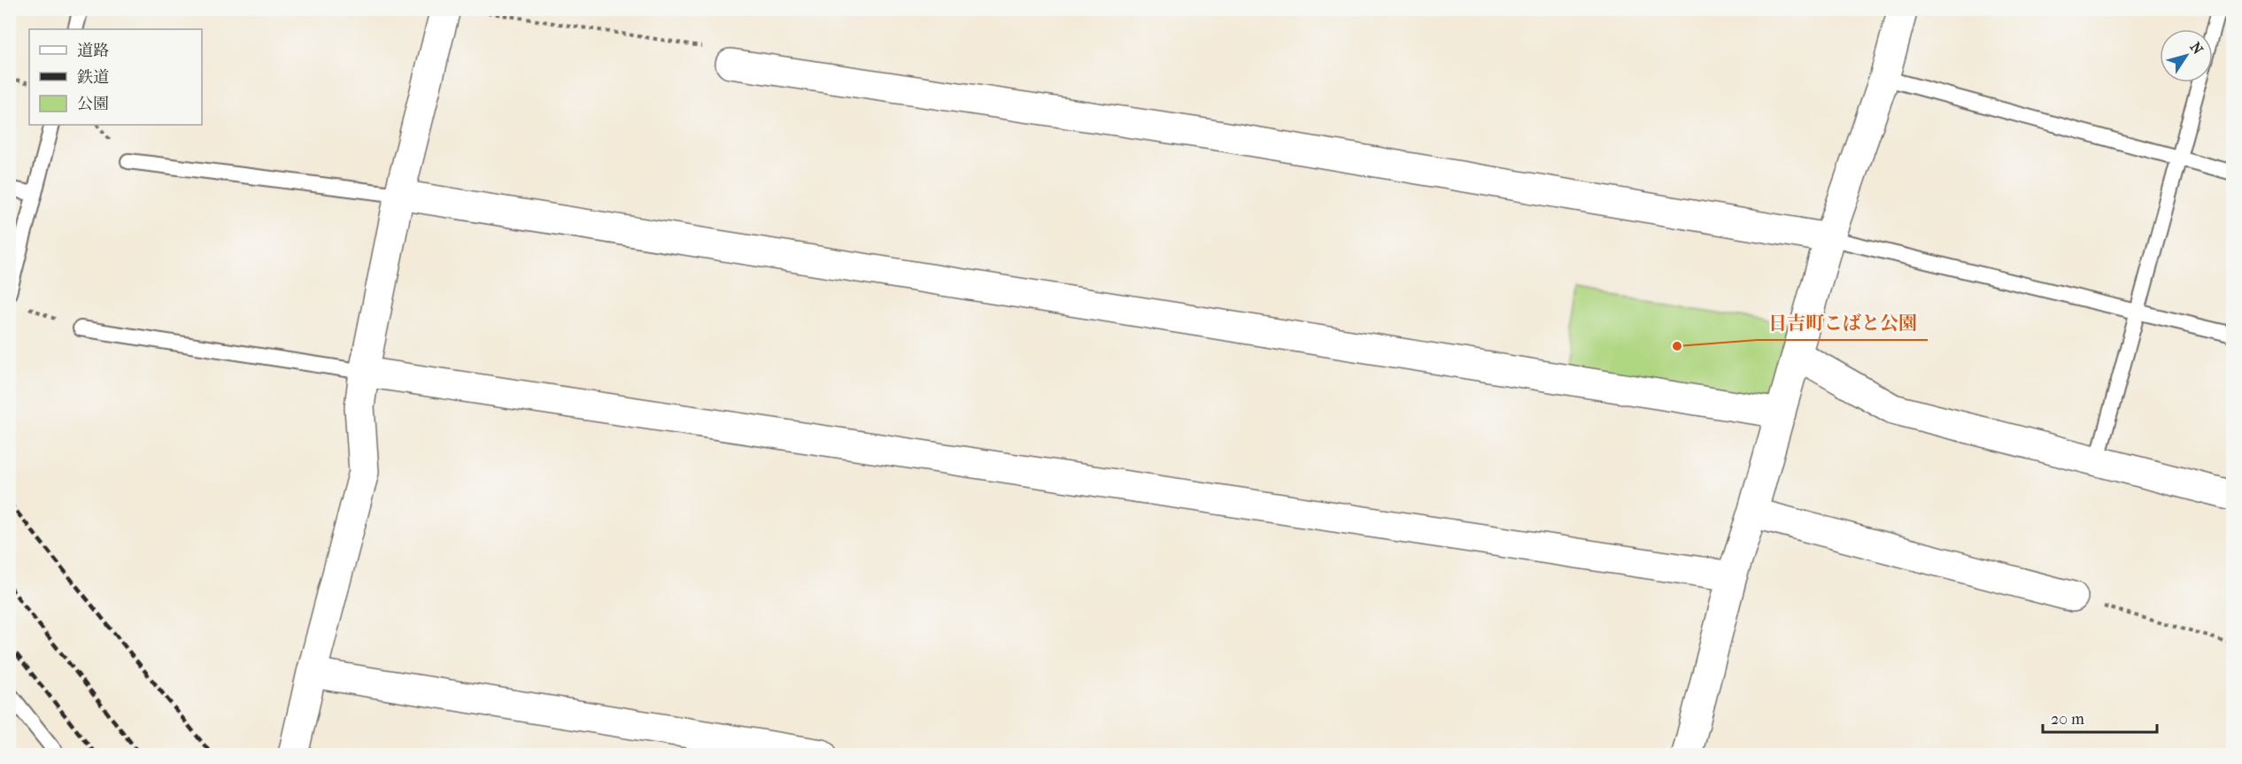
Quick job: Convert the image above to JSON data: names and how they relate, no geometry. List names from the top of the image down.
{
  "places": ["日吉町こばと公園"],
  "legend": ["道路", "鉄道", "公園"],
  "scale_bar": "20 m",
  "north": "top right"
}
